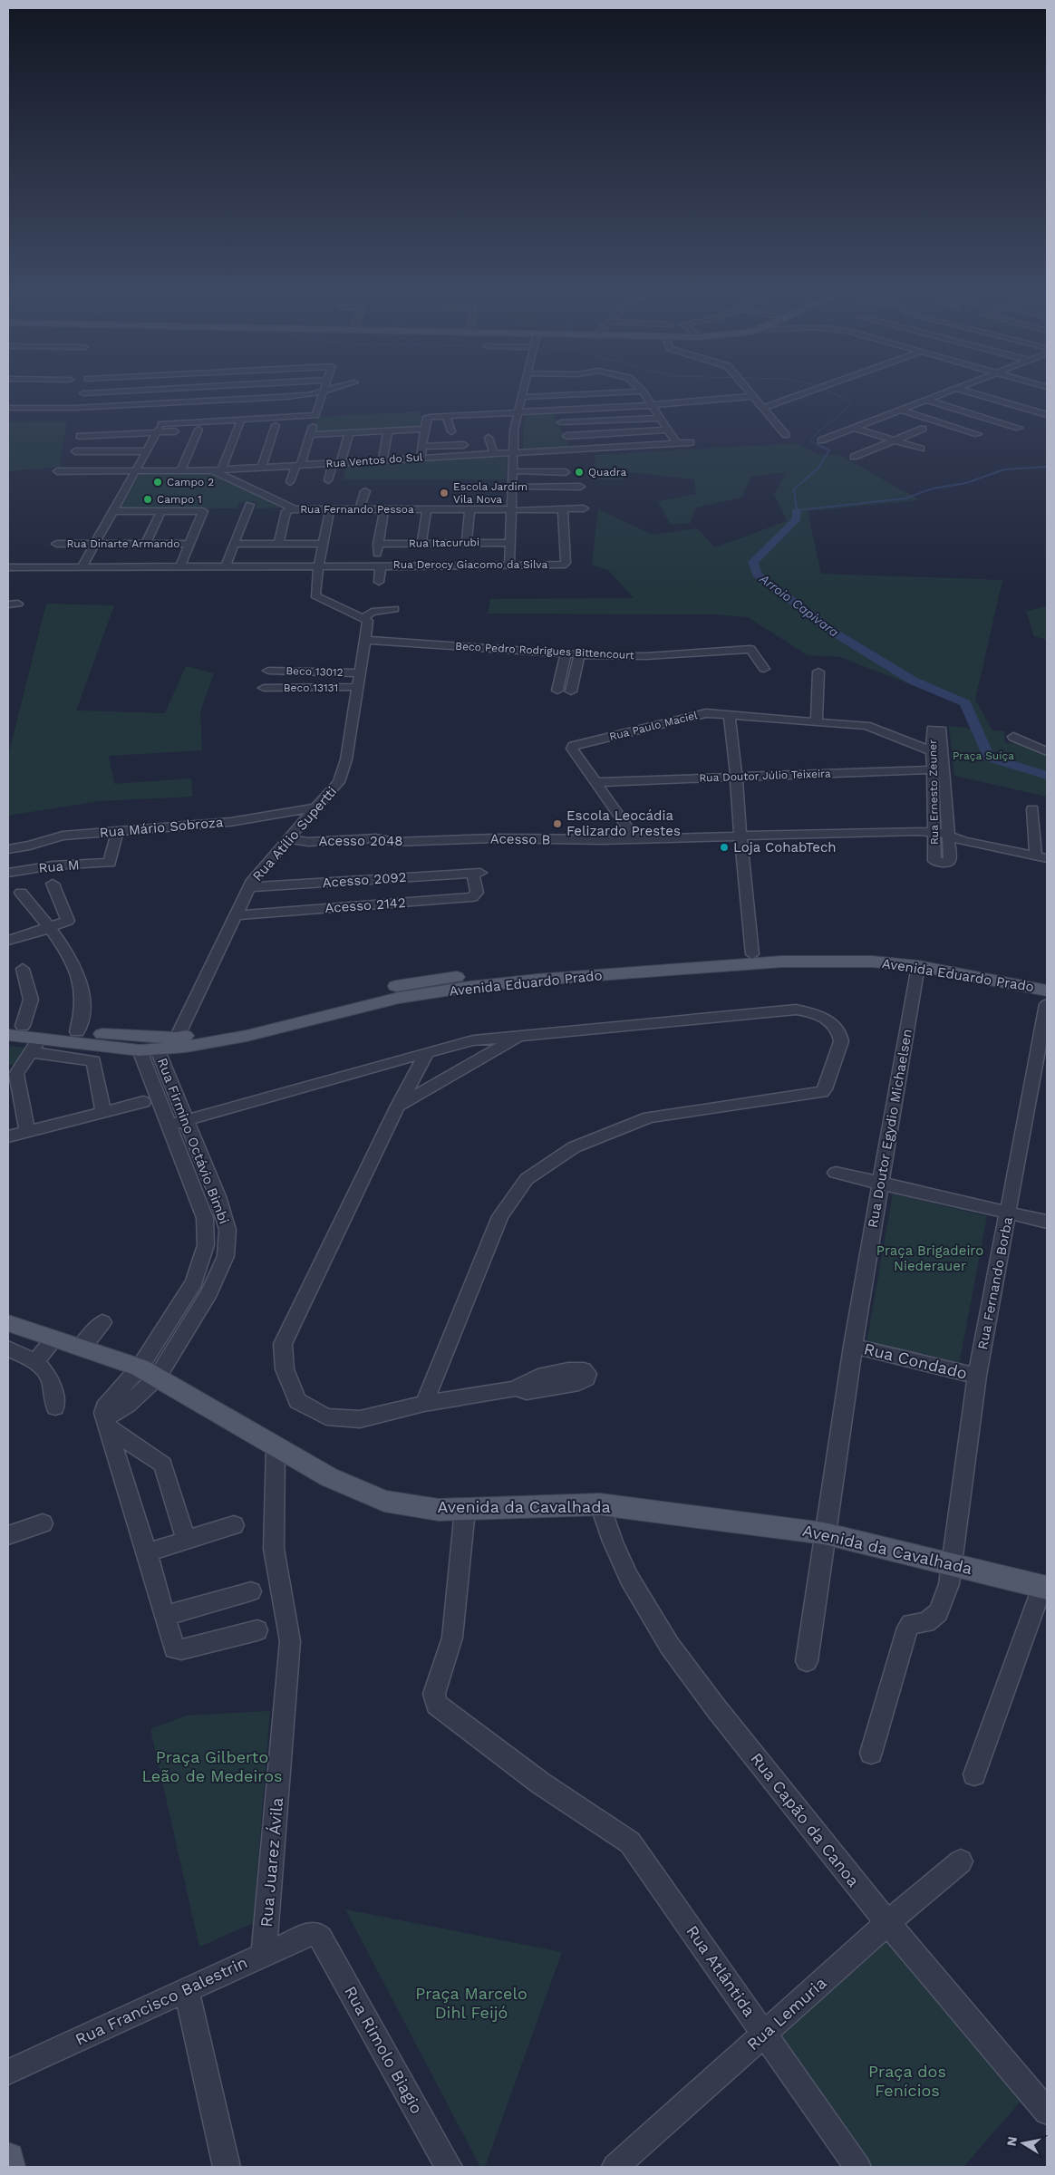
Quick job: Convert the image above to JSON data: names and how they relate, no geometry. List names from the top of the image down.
{
  "streets": {
    "main road": ["Avenida Eduardo Prado", "Avenida da Cavalhada"],
    "street": [
      "Rua Ventos do Sul",
      "Rua Fernando Pessoa",
      "Rua Itacurubi",
      "Rua Dinarte Armando",
      "Rua Derocy Giacomo da Silva",
      "Beco Pedro Rodrigues Bittencourt",
      "Beco 13012",
      "Beco 13131",
      "Rua Paulo Maciel",
      "Rua Doutor Júlio Teixeira",
      "Rua Ernesto Zeuner",
      "Rua Mário Sobroza",
      "Rua Atílio Supertti",
      "Acesso B",
      "Acesso 2048",
      "Rua M",
      "Acesso 2092",
      "Acesso 2142",
      "Rua Doutor Egydio Michaelsen",
      "Rua Firmino Octávio Bimbi",
      "Rua Fernando Borba",
      "Rua Condado",
      "Rua Capão da Canoa",
      "Rua Juarez Ávila",
      "Rua Atlântida",
      "Rua Francisco Balestrin",
      "Rua Lemuria",
      "Rua Rimolo Biagio"
    ]
  },
  "crossings": [
    ["Rua Ventos do Sul", "Rua Fernando Pessoa"],
    ["Rua Fernando Pessoa", "Rua Derocy Giacomo da Silva"],
    ["Beco Pedro Rodrigues Bittencourt", "Rua Atílio Supertti"],
    ["Beco 13012", "Rua Atílio Supertti"],
    ["Beco 13131", "Rua Atílio Supertti"],
    ["Rua Paulo Maciel", "Rua Doutor Júlio Teixeira"],
    ["Rua Paulo Maciel", "Rua Ernesto Zeuner"],
    ["Rua Doutor Júlio Teixeira", "Rua Ernesto Zeuner"],
    ["Rua Ernesto Zeuner", "Acesso B"],
    ["Rua Mário Sobroza", "Rua Atílio Supertti"],
    ["Rua Atílio Supertti", "Acesso 2048"],
    ["Rua Atílio Supertti", "Acesso 2092"],
    ["Rua Atílio Supertti", "Acesso 2142"],
    ["Rua Atílio Supertti", "Avenida Eduardo Prado"],
    ["Acesso B", "Acesso 2048"],
    ["Acesso 2092", "Acesso 2142"],
    ["Avenida Eduardo Prado", "Rua Doutor Egydio Michaelsen"],
    ["Avenida Eduardo Prado", "Rua Firmino Octávio Bimbi"],
    ["Rua Doutor Egydio Michaelsen", "Rua Condado"],
    ["Rua Doutor Egydio Michaelsen", "Avenida da Cavalhada"],
    ["Rua Firmino Octávio Bimbi", "Avenida da Cavalhada"],
    ["Rua Fernando Borba", "Rua Condado"],
    ["Rua Fernando Borba", "Avenida da Cavalhada"],
    ["Avenida da Cavalhada", "Rua Capão da Canoa"],
    ["Avenida da Cavalhada", "Rua Juarez Ávila"],
    ["Avenida da Cavalhada", "Rua Atlântida"],
    ["Rua Capão da Canoa", "Rua Lemuria"],
    ["Rua Juarez Ávila", "Rua Francisco Balestrin"],
    ["Rua Atlântida", "Rua Lemuria"],
    ["Rua Francisco Balestrin", "Rua Rimolo Biagio"]
  ],
  "water": ["Arroio Capivara"],
  "parks": [
    "Praça Suíça",
    "Praça Brigadeiro Niederauer",
    "Praça Gilberto Leão de Medeiros",
    "Praça Marcelo Dihl Feijó",
    "Praça dos Fenícios"
  ],
  "places": [
    "Quadra",
    "Campo 2",
    "Escola Jardim Vila Nova",
    "Campo 1",
    "Escola Leocádia Felizardo Prestes",
    "Loja CohabTech"
  ],
  "north": "left"
}
